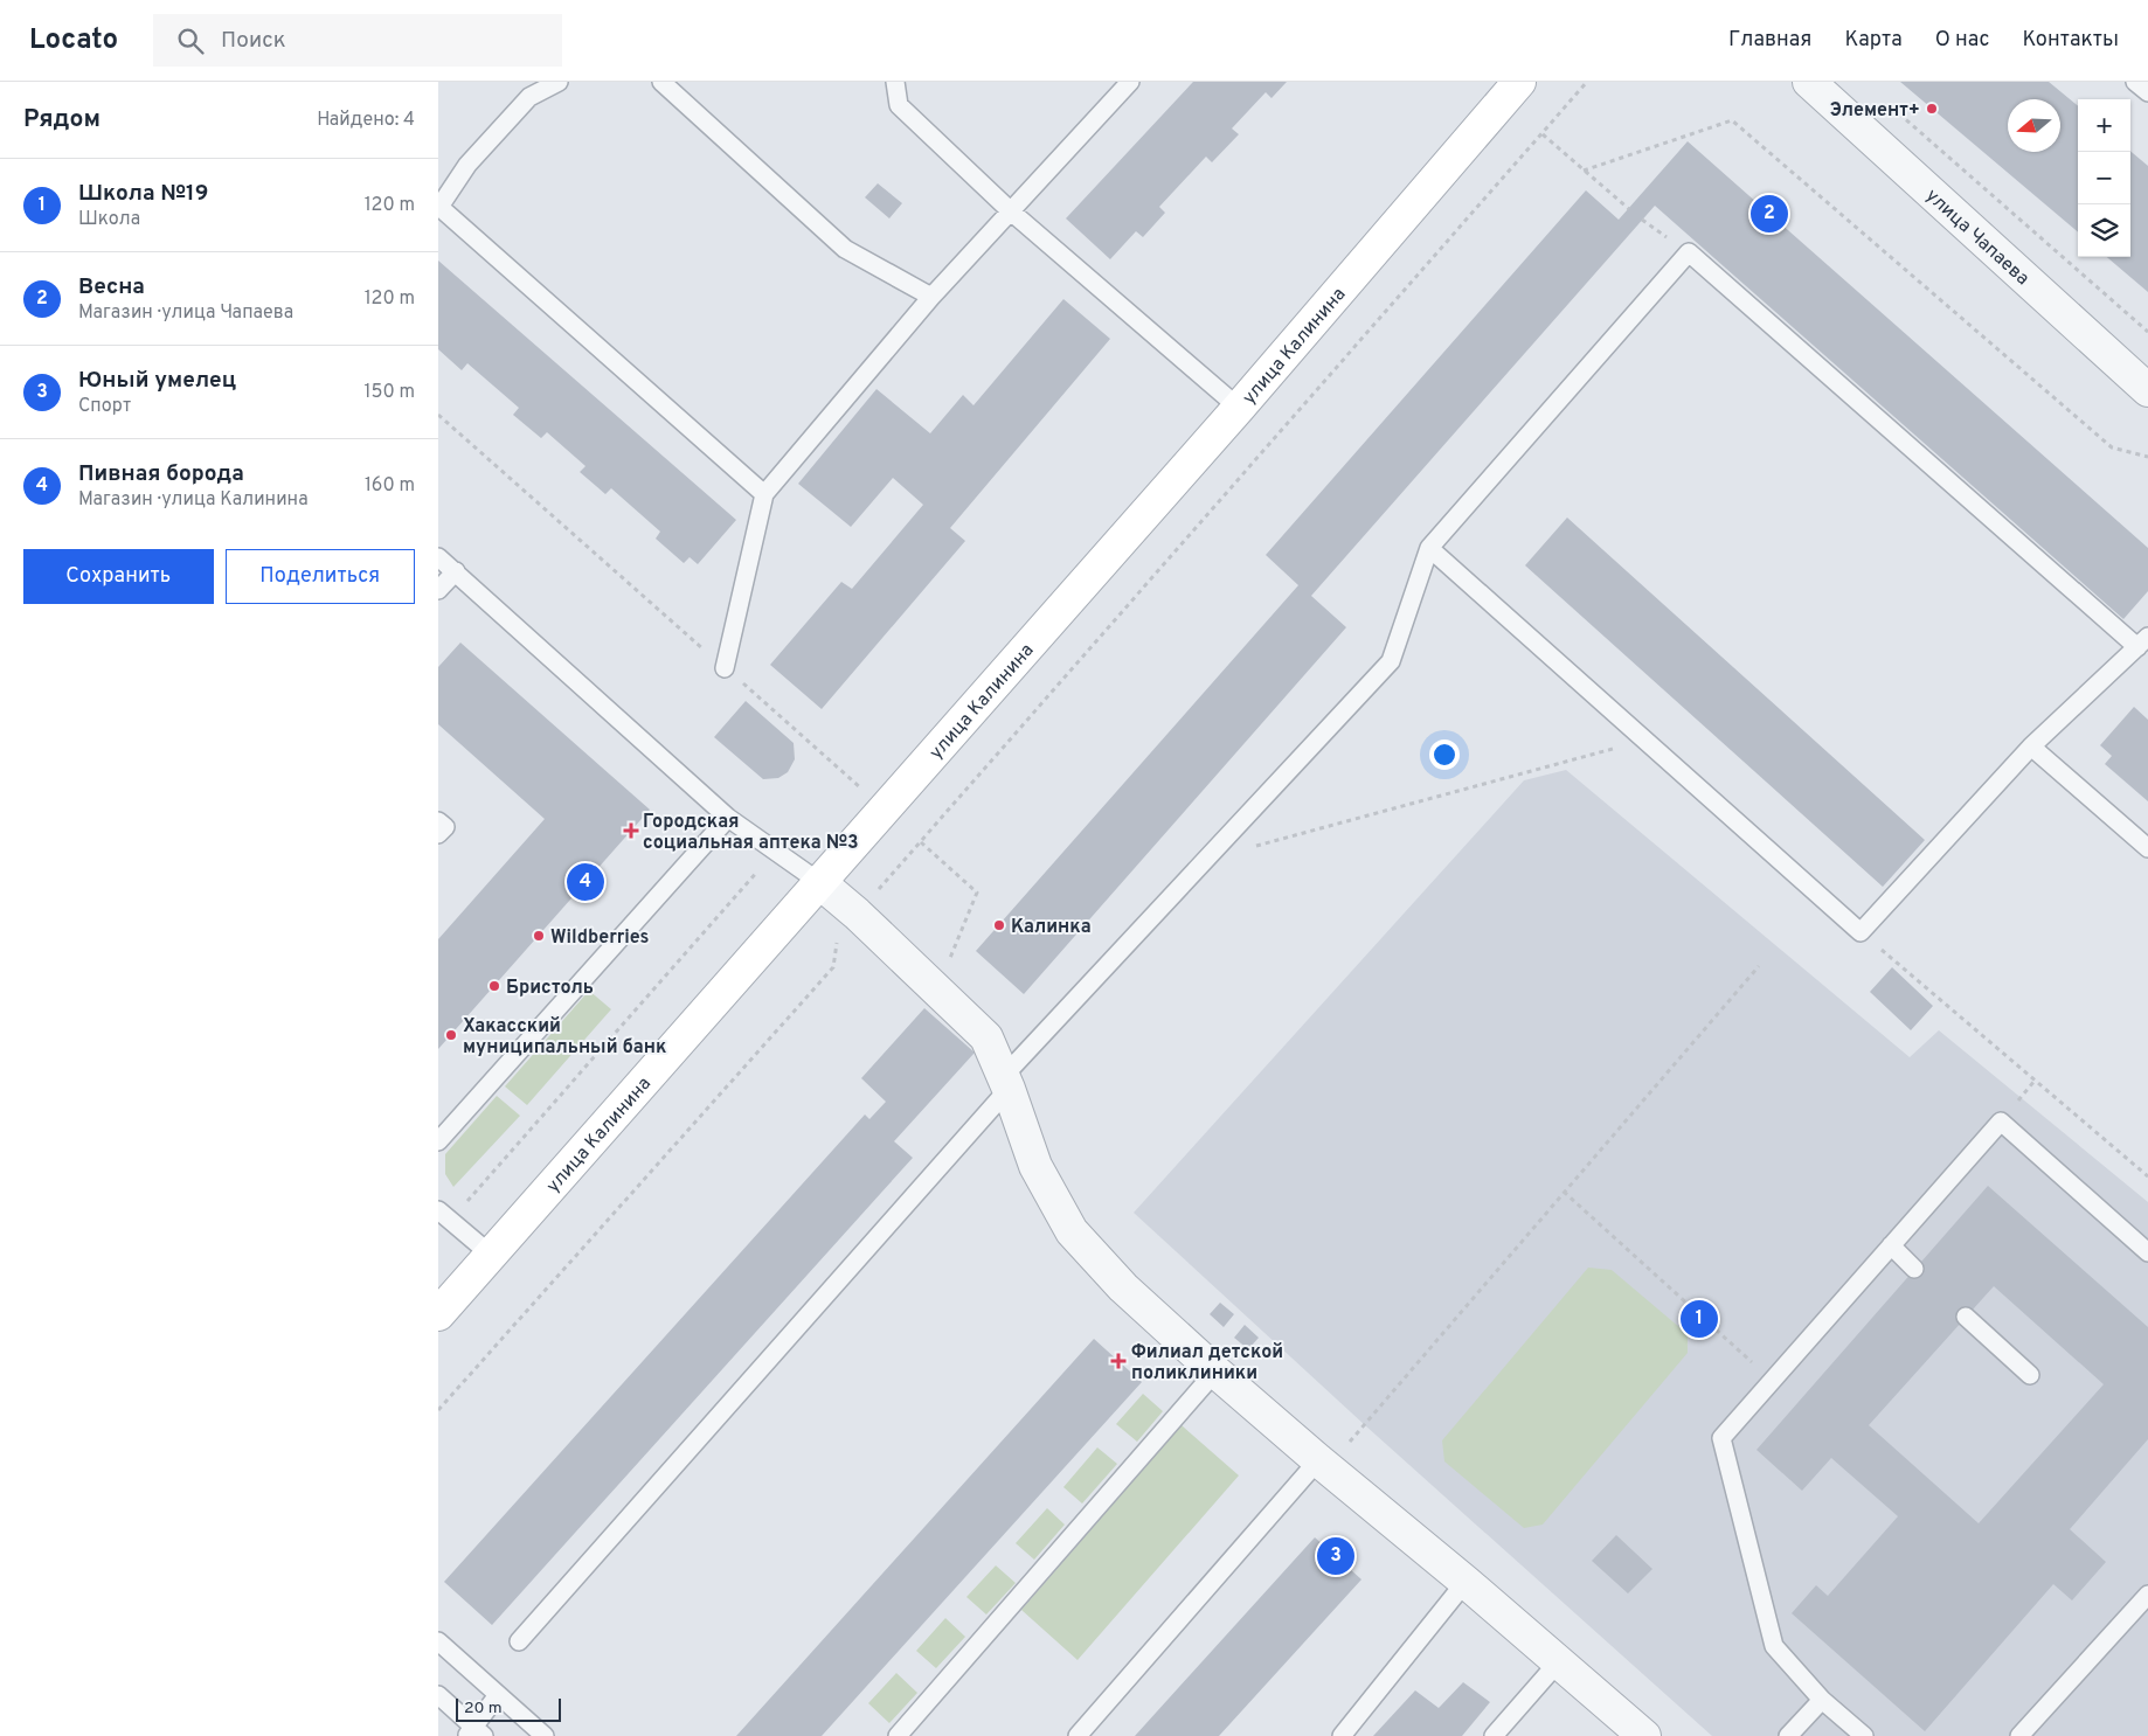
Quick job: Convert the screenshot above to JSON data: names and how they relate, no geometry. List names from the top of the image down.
{
  "streets": {
    "main road": ["улица Калинина"],
    "street": ["улица Чапаева"]
  },
  "places": {
    "other": [
      "Элемент+",
      "Калинка",
      "Wildberries",
      "Бристоль",
      "Хакасский муниципальный банк"
    ],
    "health": ["Городская социальная аптека №3", "Филиал детской поликлиники"]
  },
  "scale_bar": "20 m",
  "north": "left",
  "page": {
    "header": "Locato",
    "search": "Поиск",
    "nav": [
      "Главная",
      "Карта",
      "О нас",
      "Контакты"
    ],
    "heading": ["Рядом", "Найдено: 4"],
    "map_buttons": ["+", "−"],
    "list": [
      {
        "mark": "1",
        "name": "Школа №19",
        "note": "Школа",
        "value": "120 m"
      },
      {
        "mark": "2",
        "name": "Весна",
        "note": "Магазин · улица Чапаева",
        "value": "120 m"
      },
      {
        "mark": "3",
        "name": "Юный умелец",
        "note": "Спорт",
        "value": "150 m"
      },
      {
        "mark": "4",
        "name": "Пивная борода",
        "note": "Магазин · улица Калинина",
        "value": "160 m"
      }
    ],
    "pins": [
      "2",
      "4",
      "1",
      "3"
    ],
    "buttons": ["Сохранить", "Поделиться"],
    "scale": "20 m"
  }
}
